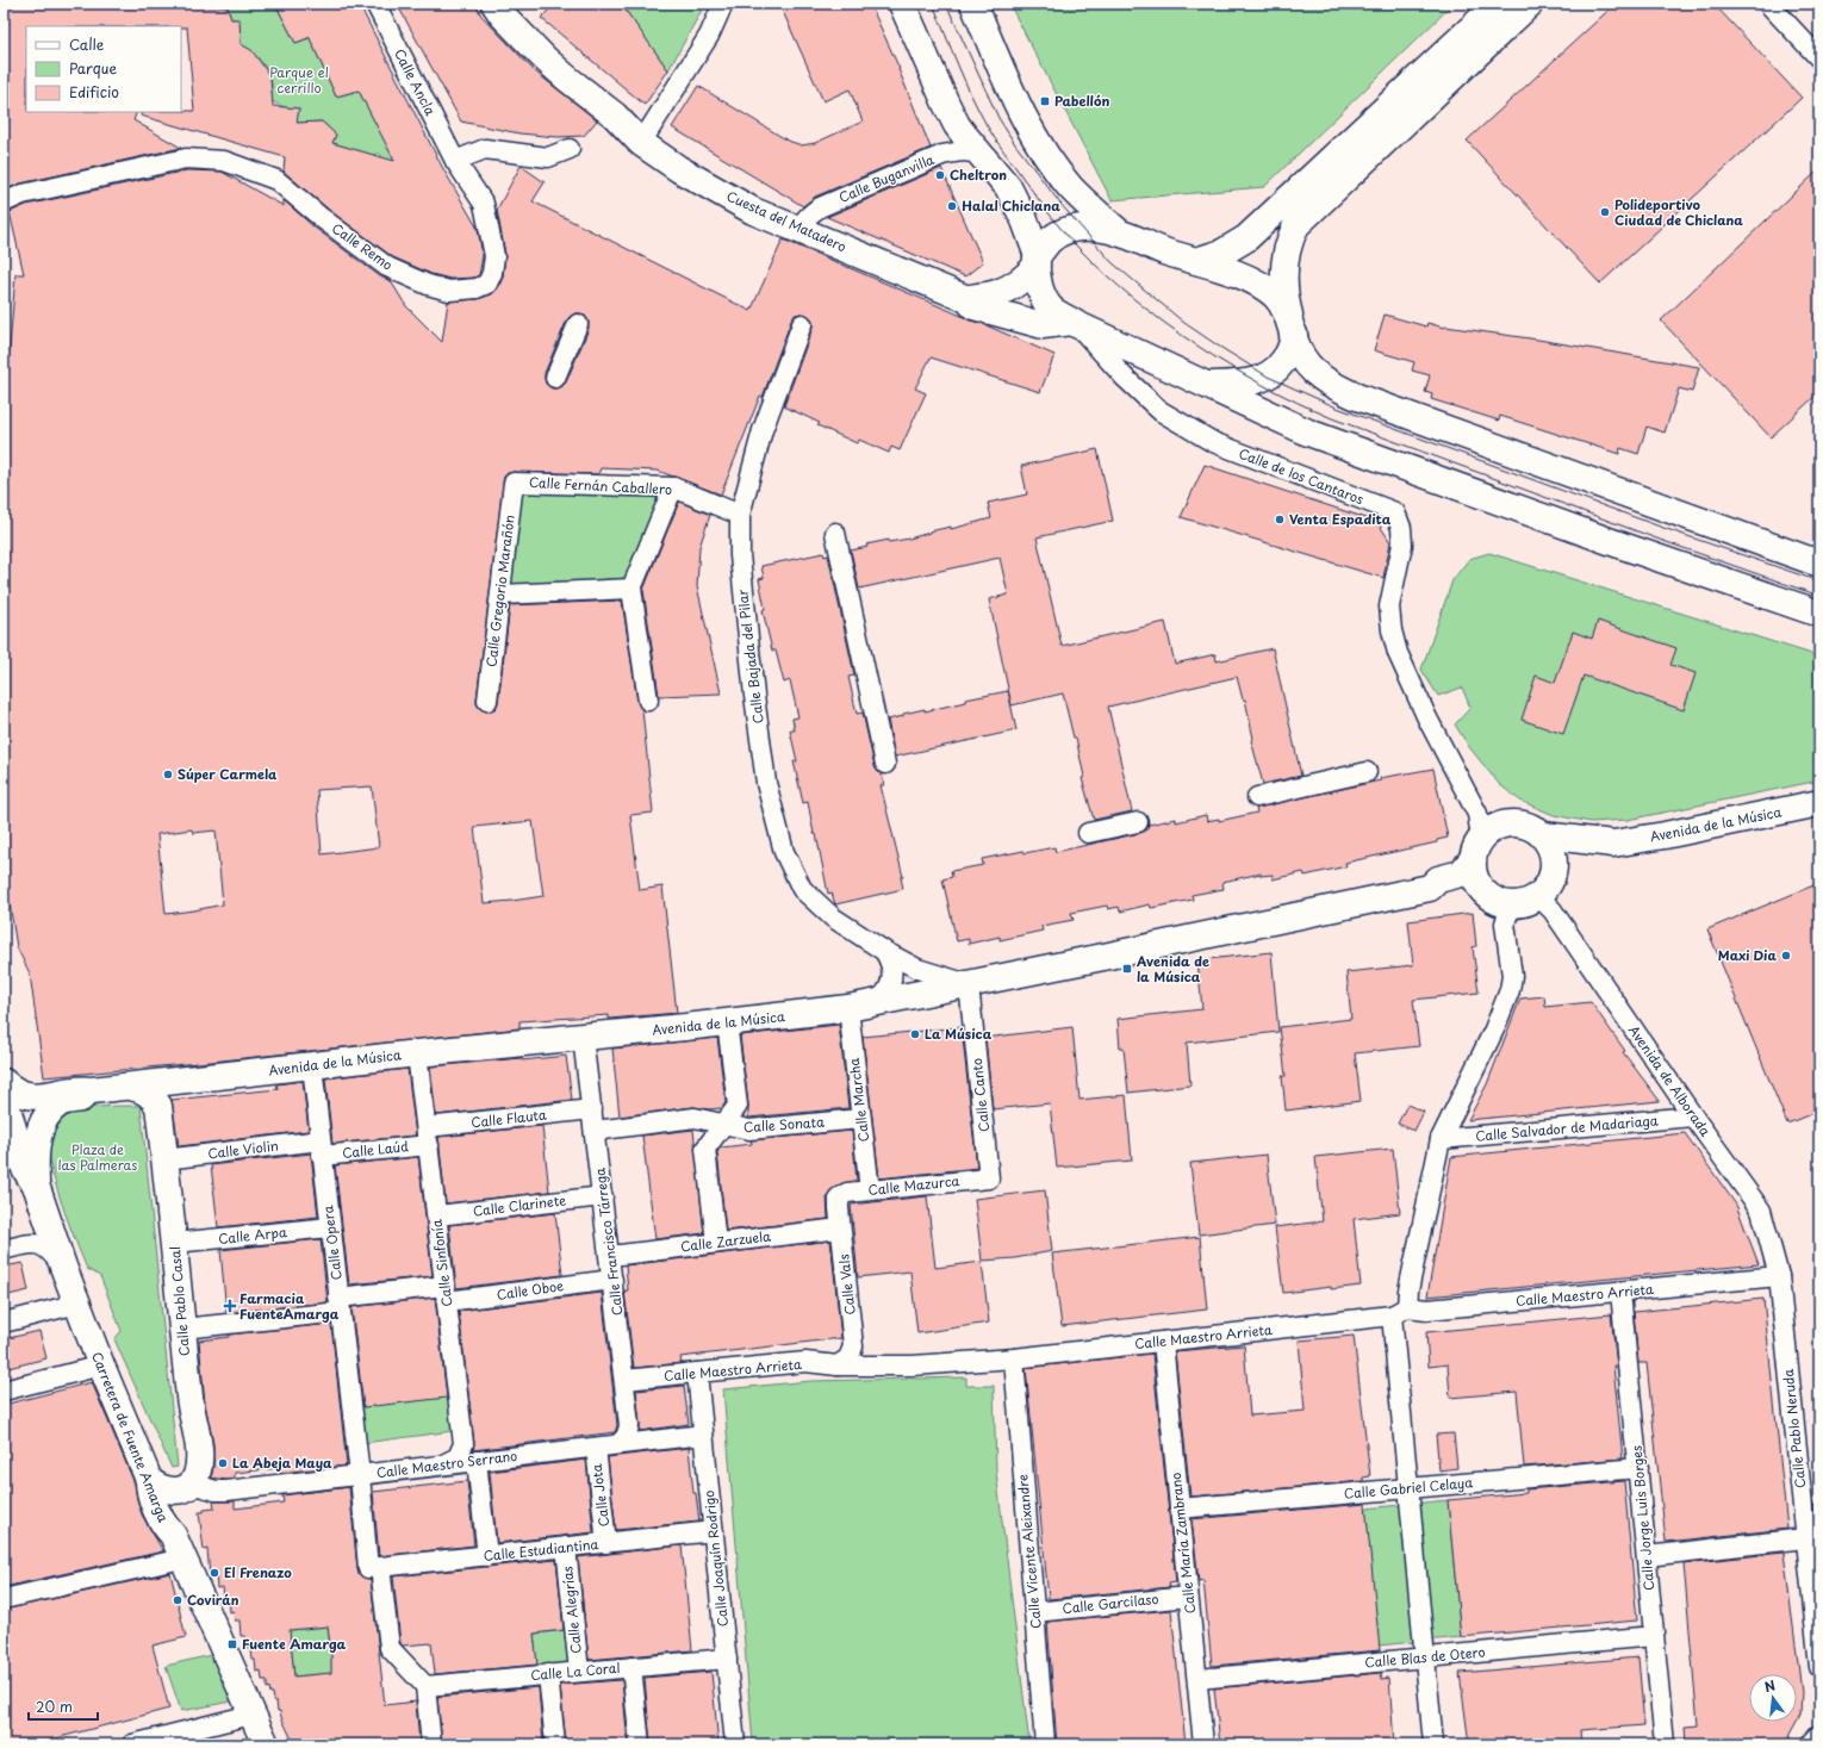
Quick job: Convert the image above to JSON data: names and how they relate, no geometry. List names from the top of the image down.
{
  "streets": {
    "street": [
      "Calle Ancla",
      "Calle Buganvilla",
      "Cuesta del Matadero",
      "Calle Remo",
      "Calle de los Cantaros",
      "Calle Fernán Caballero",
      "Calle Gregorio Marañón",
      "Calle Bajada del Pilar",
      "Avenida de la Música",
      "Avenida de Alborada",
      "Calle Canto",
      "Calle Marcha",
      "Calle Flauta",
      "Calle Sonata",
      "Calle Salvador de Madariaga",
      "Calle Violin",
      "Calle Laúd",
      "Calle Mazurca",
      "Calle Clarinete",
      "Calle Arpa",
      "Calle Francisco Tárrega",
      "Calle Zarzuela",
      "Calle Opera",
      "Calle Sinfonía",
      "Calle Vals",
      "Calle Oboe",
      "Calle Maestro Arrieta",
      "Calle Pablo Casal",
      "Calle Pablo Neruda",
      "Carretera de Fuente Amarga",
      "Calle Maestro Serrano",
      "Calle Gabriel Celaya",
      "Calle Jota",
      "Calle Jorge Luis Borges",
      "Calle María Zambrano",
      "Calle Estudiantina",
      "Calle Vicente Aleixandre",
      "Calle Joaquín Rodrigo",
      "Calle Garcilaso",
      "Calle Alegrías",
      "Calle Blas de Otero",
      "Calle La Coral"
    ]
  },
  "crossings": [
    ["Calle Ancla", "Calle Remo"],
    ["Calle Buganvilla", "Cuesta del Matadero"],
    ["Cuesta del Matadero", "Calle de los Cantaros"],
    ["Calle de los Cantaros", "Avenida de la Música"],
    ["Calle de los Cantaros", "Avenida de Alborada"],
    ["Calle Fernán Caballero", "Calle Gregorio Marañón"],
    ["Calle Fernán Caballero", "Calle Bajada del Pilar"],
    ["Calle Bajada del Pilar", "Avenida de la Música"],
    ["Calle Bajada del Pilar", "Calle Canto"],
    ["Avenida de la Música", "Avenida de Alborada"],
    ["Avenida de la Música", "Calle Canto"],
    ["Avenida de la Música", "Calle Marcha"],
    ["Avenida de la Música", "Calle Francisco Tárrega"],
    ["Avenida de la Música", "Calle Opera"],
    ["Avenida de la Música", "Calle Sinfonía"],
    ["Avenida de la Música", "Calle Pablo Casal"],
    ["Avenida de Alborada", "Calle Salvador de Madariaga"],
    ["Avenida de Alborada", "Calle Maestro Arrieta"],
    ["Avenida de Alborada", "Calle Pablo Neruda"],
    ["Calle Canto", "Calle Mazurca"],
    ["Calle Marcha", "Calle Sonata"],
    ["Calle Marcha", "Calle Mazurca"],
    ["Calle Flauta", "Calle Laúd"],
    ["Calle Flauta", "Calle Francisco Tárrega"],
    ["Calle Flauta", "Calle Sinfonía"],
    ["Calle Sonata", "Calle Francisco Tárrega"],
    ["Calle Violin", "Calle Laúd"],
    ["Calle Violin", "Calle Opera"],
    ["Calle Violin", "Calle Pablo Casal"],
    ["Calle Laúd", "Calle Opera"],
    ["Calle Laúd", "Calle Sinfonía"],
    ["Calle Mazurca", "Calle Vals"],
    ["Calle Clarinete", "Calle Francisco Tárrega"],
    ["Calle Clarinete", "Calle Sinfonía"],
    ["Calle Arpa", "Calle Opera"],
    ["Calle Arpa", "Calle Pablo Casal"],
    ["Calle Francisco Tárrega", "Calle Zarzuela"],
    ["Calle Francisco Tárrega", "Calle Oboe"],
    ["Calle Francisco Tárrega", "Calle Maestro Arrieta"],
    ["Calle Francisco Tárrega", "Calle Maestro Serrano"],
    ["Calle Zarzuela", "Calle Vals"],
    ["Calle Opera", "Calle Oboe"],
    ["Calle Opera", "Calle Maestro Serrano"],
    ["Calle Opera", "Calle Estudiantina"],
    ["Calle Opera", "Calle La Coral"],
    ["Calle Sinfonía", "Calle Oboe"],
    ["Calle Sinfonía", "Calle Maestro Serrano"],
    ["Calle Vals", "Calle Maestro Arrieta"],
    ["Calle Oboe", "Calle Pablo Casal"],
    ["Calle Maestro Arrieta", "Calle Pablo Neruda"],
    ["Calle Maestro Arrieta", "Calle Jorge Luis Borges"],
    ["Calle Maestro Arrieta", "Calle María Zambrano"],
    ["Calle Maestro Arrieta", "Calle Vicente Aleixandre"],
    ["Calle Maestro Arrieta", "Calle Joaquín Rodrigo"],
    ["Calle Pablo Casal", "Carretera de Fuente Amarga"],
    ["Calle Pablo Casal", "Calle Maestro Serrano"],
    ["Calle Maestro Serrano", "Calle Jota"],
    ["Calle Maestro Serrano", "Calle Joaquín Rodrigo"],
    ["Calle Gabriel Celaya", "Calle Jorge Luis Borges"],
    ["Calle Gabriel Celaya", "Calle María Zambrano"],
    ["Calle Jota", "Calle Estudiantina"],
    ["Calle Jorge Luis Borges", "Calle Blas de Otero"],
    ["Calle María Zambrano", "Calle Garcilaso"],
    ["Calle María Zambrano", "Calle Blas de Otero"],
    ["Calle Estudiantina", "Calle Joaquín Rodrigo"],
    ["Calle Estudiantina", "Calle Alegrías"],
    ["Calle Vicente Aleixandre", "Calle Garcilaso"],
    ["Calle Joaquín Rodrigo", "Calle La Coral"],
    ["Calle Alegrías", "Calle La Coral"]
  ],
  "parks": ["Parque el cerrillo", "Plaza de las Palmeras"],
  "places": {
    "transit": ["Pabellón", "Avenida de la Música", "Fuente Amarga"],
    "other": [
      "Cheltron",
      "Halal Chiclana",
      "Polideportivo Ciudad de Chiclana",
      "Venta Espadita",
      "Súper Carmela",
      "Maxi Dia",
      "La Música",
      "La Abeja Maya",
      "El Frenazo",
      "Covirán"
    ],
    "health": ["Farmacia FuenteAmarga"]
  },
  "legend": ["Calle", "Parque", "Edificio"],
  "scale_bar": "20 m",
  "north": "top"
}
